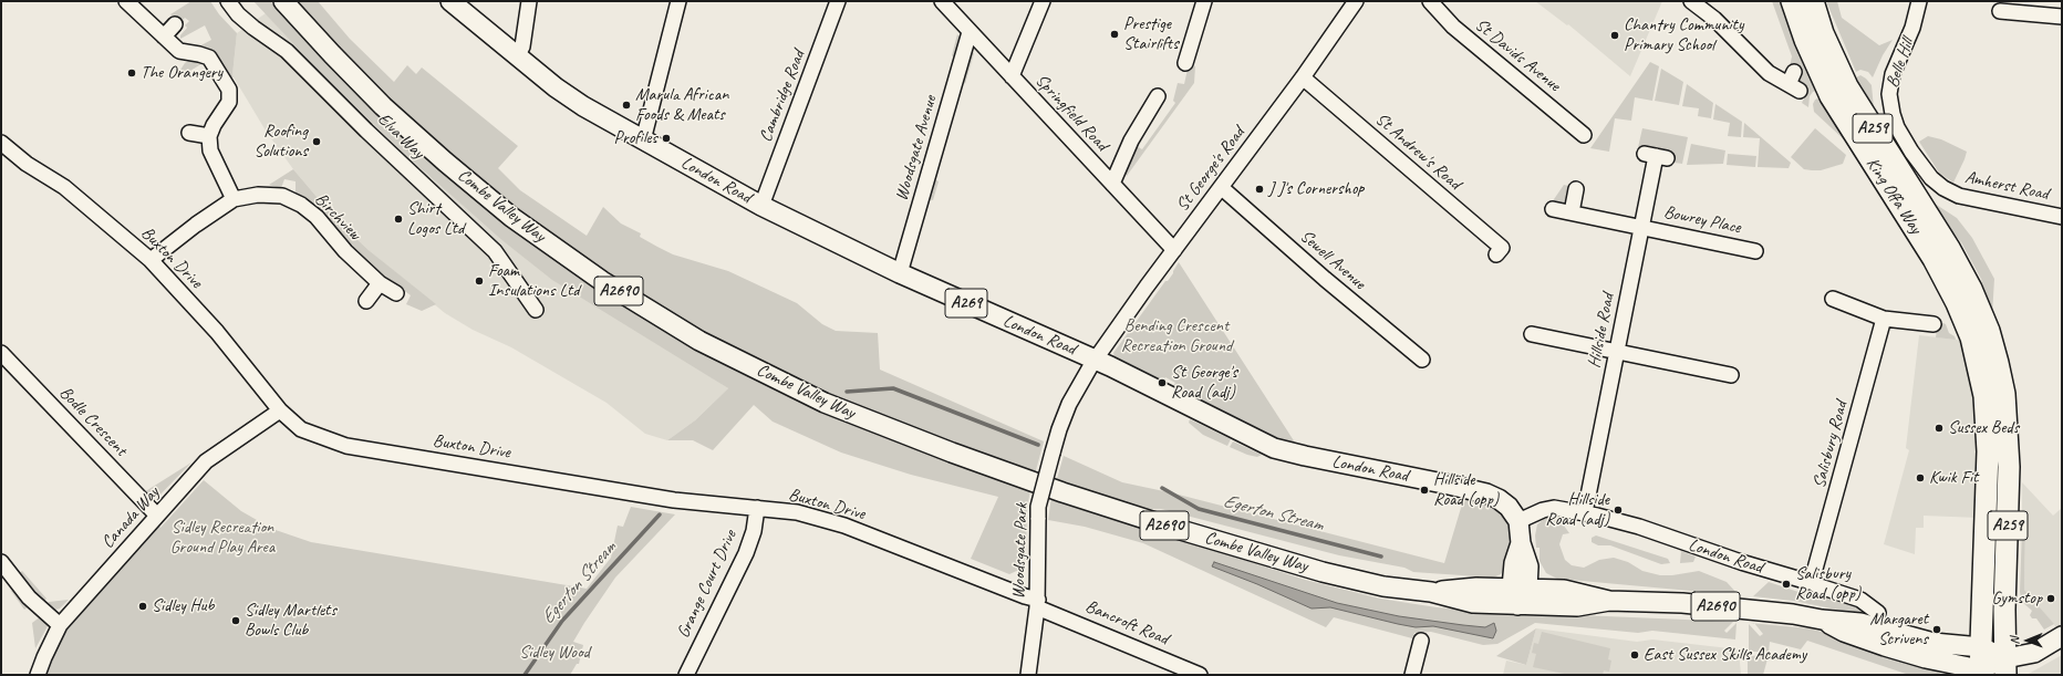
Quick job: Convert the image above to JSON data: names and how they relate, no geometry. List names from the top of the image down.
{
  "streets": {
    "highway": ["A259", "King Offa Way"],
    "main road": [
      "London Road",
      "Combe Valley Way",
      "A2690",
      "A269"
    ],
    "street": [
      "St Davids Avenue",
      "Belle Hill",
      "Cambridge Road",
      "Springfield Road",
      "Elva Way",
      "Woodsgate Avenue",
      "St Andrew's Road",
      "St George's Road",
      "Amherst Road",
      "Birchview",
      "Bowrey Place",
      "Buxton Drive",
      "Sewell Avenue",
      "Hillside Road",
      "Bodle Crescent",
      "Salisbury Road",
      "Canada Way",
      "Woodsgate Park",
      "Grange Court Drive",
      "Bancroft Road"
    ]
  },
  "crossings": [
    ["Belle Hill", "Amherst Road"],
    ["Cambridge Road", "London Road"],
    ["Springfield Road", "Woodsgate Avenue"],
    ["Springfield Road", "St George's Road"],
    ["A259", "King Offa Way"],
    ["A259", "Combe Valley Way"],
    ["Woodsgate Avenue", "London Road"],
    ["St Andrew's Road", "St George's Road"],
    ["St George's Road", "London Road"],
    ["St George's Road", "Sewell Avenue"],
    ["St George's Road", "Woodsgate Park"],
    ["London Road", "Hillside Road"],
    ["London Road", "Salisbury Road"],
    ["London Road", "Woodsgate Park"],
    ["Birchview", "Buxton Drive"],
    ["Bowrey Place", "Hillside Road"],
    ["Buxton Drive", "Canada Way"],
    ["Buxton Drive", "Woodsgate Park"],
    ["Buxton Drive", "Grange Court Drive"],
    ["Buxton Drive", "Bancroft Road"],
    ["Bodle Crescent", "Canada Way"],
    ["Woodsgate Park", "Bancroft Road"]
  ],
  "water": ["Egerton Stream"],
  "parks": ["Bending Crescent Recreation Ground", "Sidley Recreation Ground Play Area", "Sidley Wood"],
  "places": [
    "Prestige Stairlifts",
    "Chantry Community Primary School",
    "The Orangery",
    "Marula African Foods & Meats",
    "Profiles",
    "Roofing Solutions",
    "J J's Cornershop",
    "Shirt Logos Ltd",
    "Foam Insulations Ltd",
    "St George's Road (adj)",
    "Sussex Beds",
    "Kwik Fit",
    "Hillside Road (opp)",
    "Hillside Road (adj)",
    "Salisbury Road (opp)",
    "Gymstop",
    "Sidley Hub",
    "Sidley Martlets Bowls Club",
    "Margaret Scrivens",
    "East Sussex Skills Academy"
  ],
  "north": "left"
}
